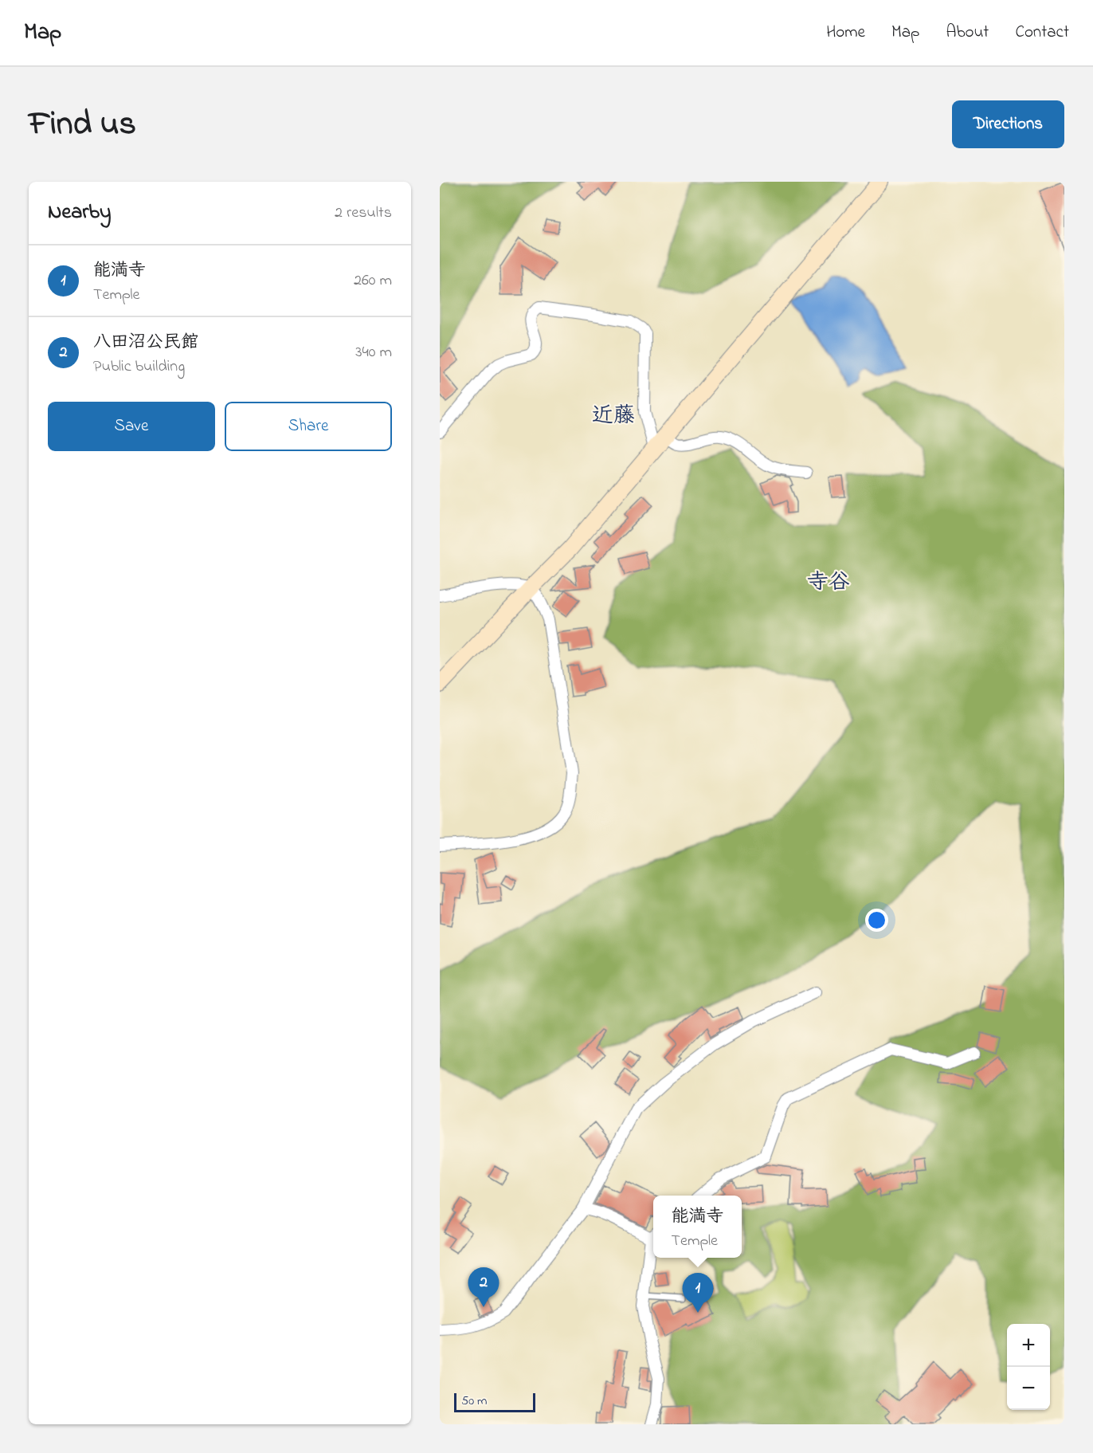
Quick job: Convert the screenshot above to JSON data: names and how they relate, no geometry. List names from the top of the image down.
{
  "districts": ["近藤", "寺谷"],
  "scale_bar": "50 m",
  "page": {
    "header": "Map",
    "nav": [
      "Home",
      "Map",
      "About",
      "Contact"
    ],
    "title": "Find us",
    "buttons": [
      "Directions",
      ["Save", "Share"]
    ],
    "heading": ["Nearby", "2 results"],
    "list": [
      {
        "mark": "1",
        "name": "能満寺",
        "note": "Temple",
        "value": "260 m"
      },
      {
        "mark": "2",
        "name": "八田沼公民館",
        "note": "Public building",
        "value": "340 m"
      }
    ],
    "popup": ["能満寺", "Temple"],
    "pins": ["2", "1"],
    "map_buttons": ["+", "−"],
    "scale": "50 m"
  }
}
